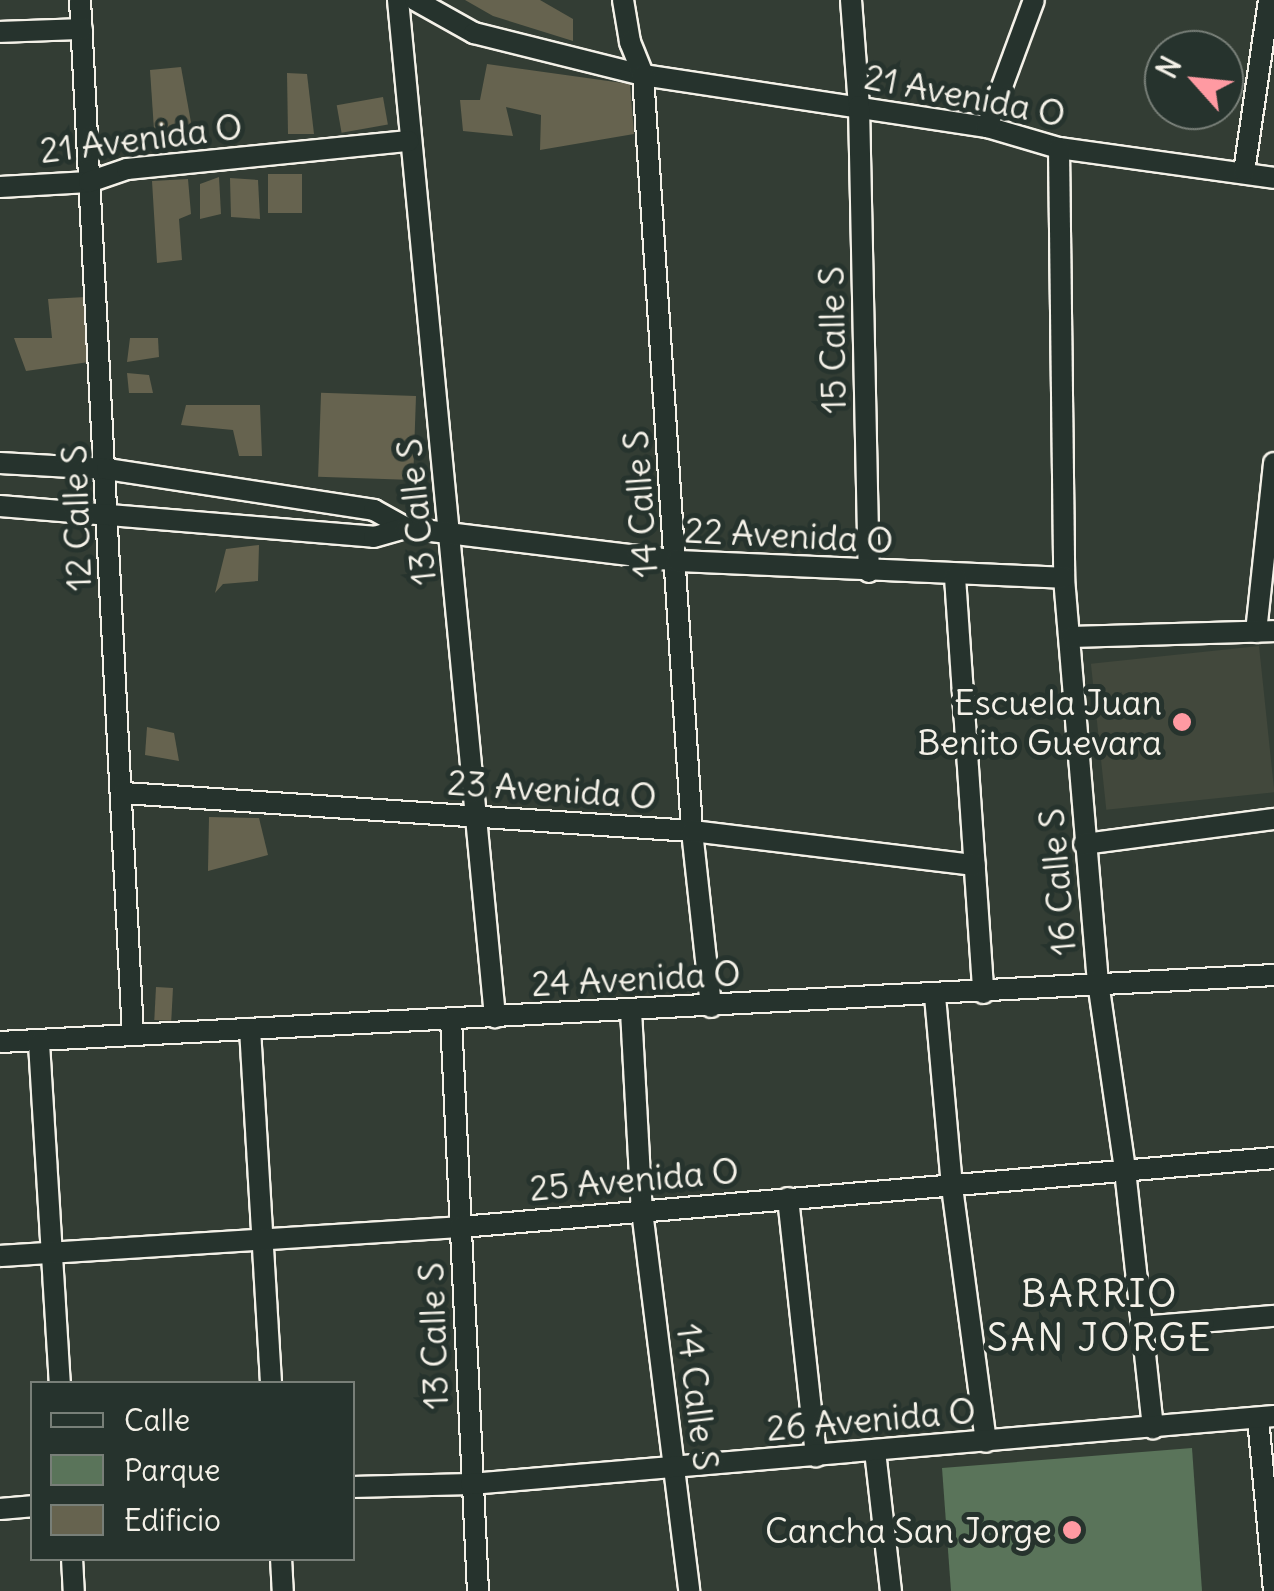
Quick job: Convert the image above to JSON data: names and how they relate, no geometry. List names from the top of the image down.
{
  "streets": {
    "street": [
      "21 Avenida O",
      "15 Calle S",
      "14 Calle S",
      "13 Calle S",
      "12 Calle S",
      "22 Avenida O",
      "23 Avenida O",
      "16 Calle S",
      "24 Avenida O",
      "25 Avenida O",
      "26 Avenida O"
    ]
  },
  "crossings": [
    ["21 Avenida O", "15 Calle S"],
    ["21 Avenida O", "14 Calle S"],
    ["21 Avenida O", "13 Calle S"],
    ["21 Avenida O", "12 Calle S"],
    ["21 Avenida O", "16 Calle S"],
    ["15 Calle S", "22 Avenida O"],
    ["14 Calle S", "22 Avenida O"],
    ["14 Calle S", "23 Avenida O"],
    ["14 Calle S", "24 Avenida O"],
    ["14 Calle S", "25 Avenida O"],
    ["14 Calle S", "26 Avenida O"],
    ["13 Calle S", "22 Avenida O"],
    ["13 Calle S", "23 Avenida O"],
    ["13 Calle S", "24 Avenida O"],
    ["13 Calle S", "25 Avenida O"],
    ["13 Calle S", "26 Avenida O"],
    ["12 Calle S", "23 Avenida O"],
    ["12 Calle S", "24 Avenida O"],
    ["22 Avenida O", "16 Calle S"],
    ["16 Calle S", "24 Avenida O"],
    ["16 Calle S", "25 Avenida O"],
    ["16 Calle S", "26 Avenida O"]
  ],
  "districts": ["BARRIO SAN JORGE"],
  "places": ["Escuela Juan Benito Guevara", "Cancha San Jorge"],
  "legend": ["Calle", "Parque", "Edificio"],
  "north": "top left"
}
